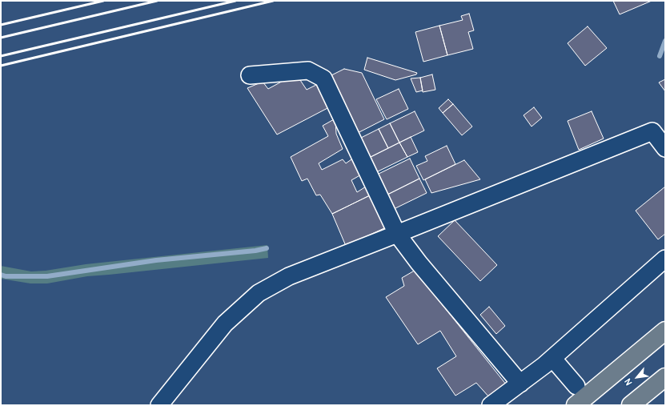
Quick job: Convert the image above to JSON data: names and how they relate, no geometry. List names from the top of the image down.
{
  "north": "bottom left"
}
